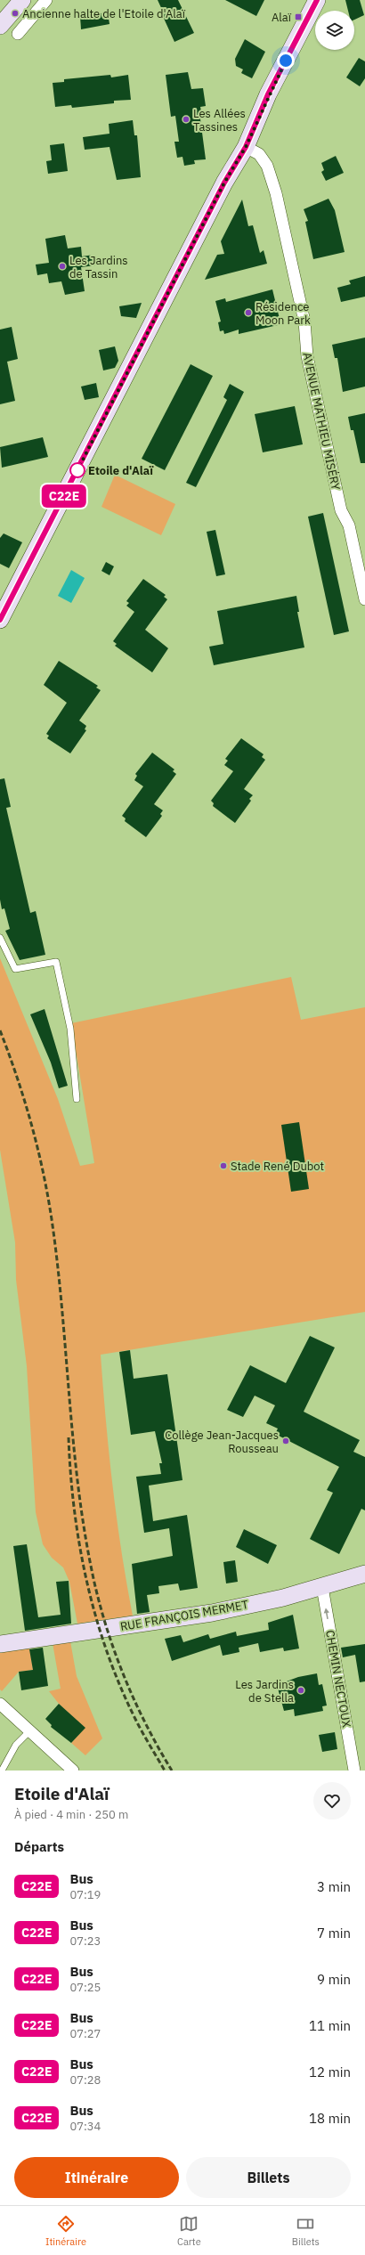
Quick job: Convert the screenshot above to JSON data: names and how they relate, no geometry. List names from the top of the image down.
{
  "streets": {
    "main road": ["RUE FRANÇOIS MERMET"],
    "street": ["AVENUE MATHIEU MISÉRY", "CHEMIN NECTOUX"]
  },
  "crossings": [
    ["RUE FRANÇOIS MERMET", "CHEMIN NECTOUX"]
  ],
  "one_way": ["CHEMIN NECTOUX"],
  "places": {
    "other": [
      "Ancienne halte de l'Etoile d'Alaï",
      "Les Allées Tassines",
      "Les Jardins de Tassin",
      "Résidence Moon Park",
      "Etoile d'Alaï",
      "Stade René Dubot",
      "Collège Jean-Jacques Rousseau",
      "Les Jardins de Stella"
    ],
    "transit": ["Alaï"]
  },
  "lines": ["bus line C22E"],
  "page": {
    "on_map": "C22E",
    "heading": [
      ["Etoile d'Alaï", "À pied · 4 min · 250 m"],
      "Départs"
    ],
    "list": [
      {
        "mark": "C22E",
        "name": "Bus",
        "note": "07:19",
        "value": "3 min"
      },
      {
        "mark": "C22E",
        "name": "Bus",
        "note": "07:23",
        "value": "7 min"
      },
      {
        "mark": "C22E",
        "name": "Bus",
        "note": "07:25",
        "value": "9 min"
      },
      {
        "mark": "C22E",
        "name": "Bus",
        "note": "07:27",
        "value": "11 min"
      },
      {
        "mark": "C22E",
        "name": "Bus",
        "note": "07:28",
        "value": "12 min"
      },
      {
        "mark": "C22E",
        "name": "Bus",
        "note": "07:34",
        "value": "18 min"
      }
    ],
    "buttons": ["Itinéraire", "Billets"],
    "tabs": ["Itinéraire", "Carte", "Billets"]
  }
}
